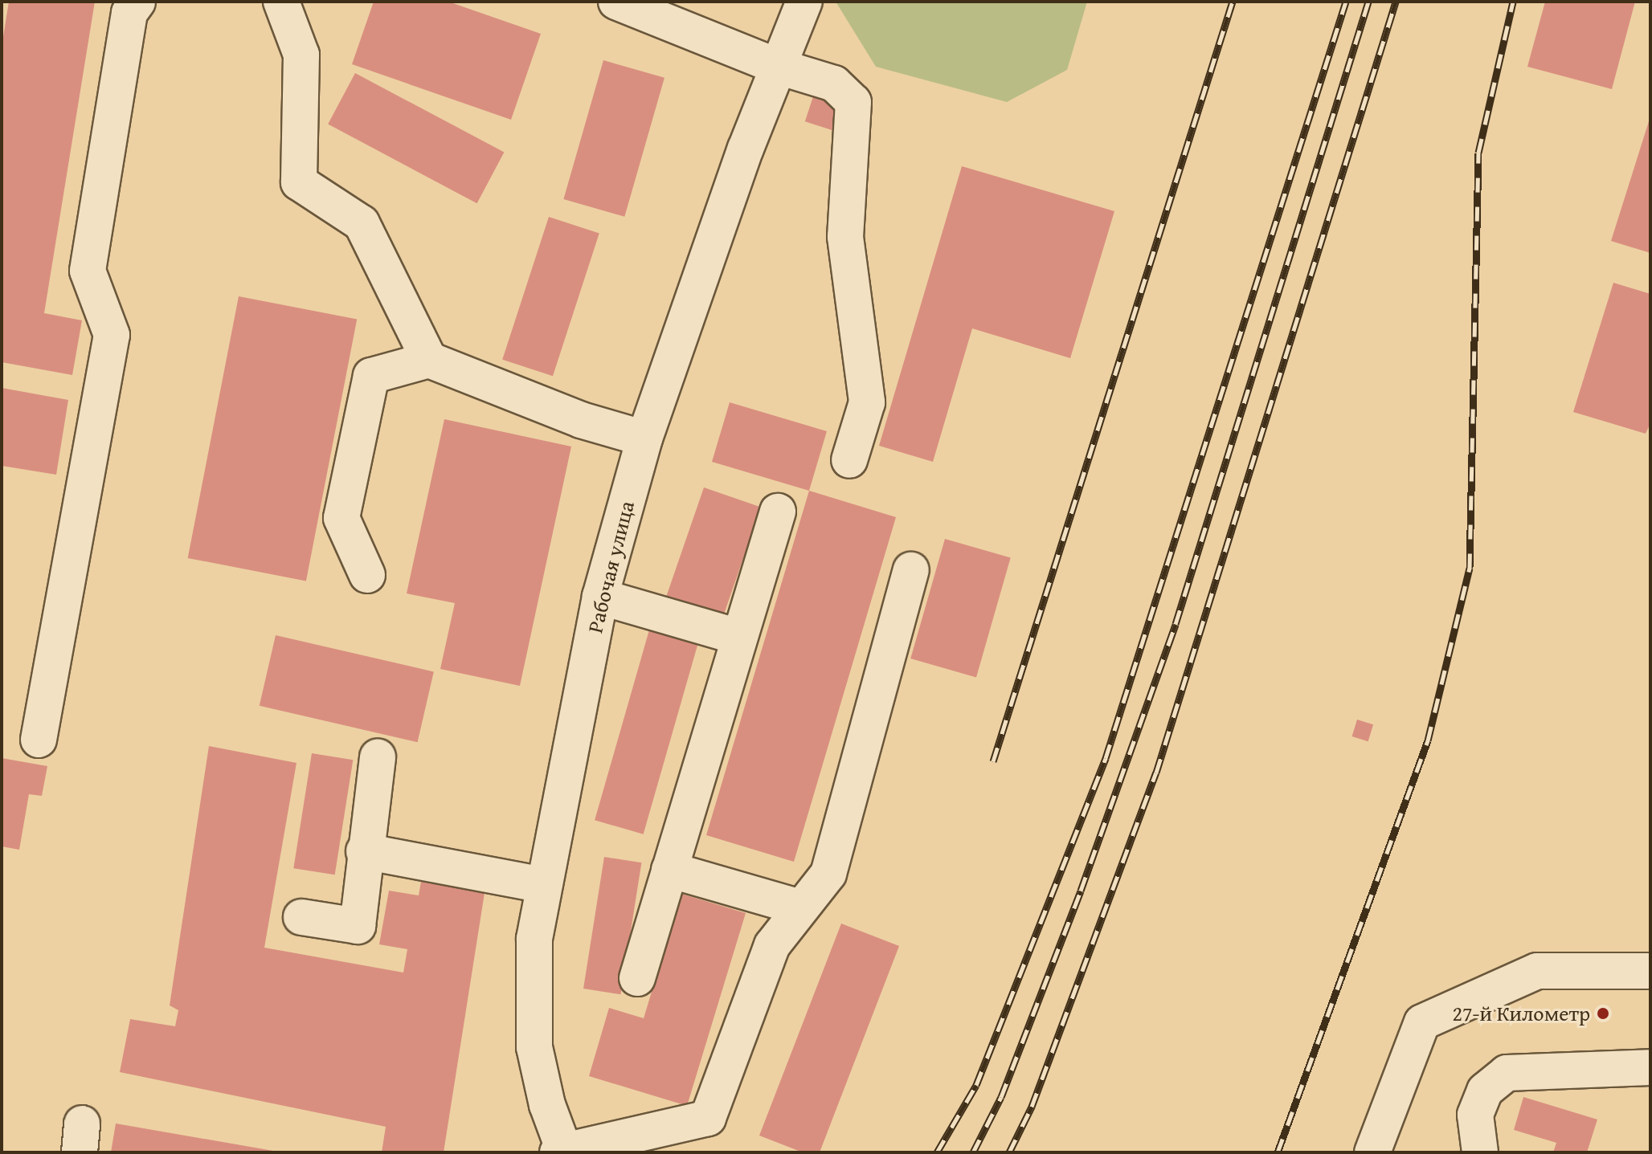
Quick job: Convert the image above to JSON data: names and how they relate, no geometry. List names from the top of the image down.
{
  "streets": {
    "street": ["Рабочая улица"]
  },
  "places": ["27-й Километр"]
}
